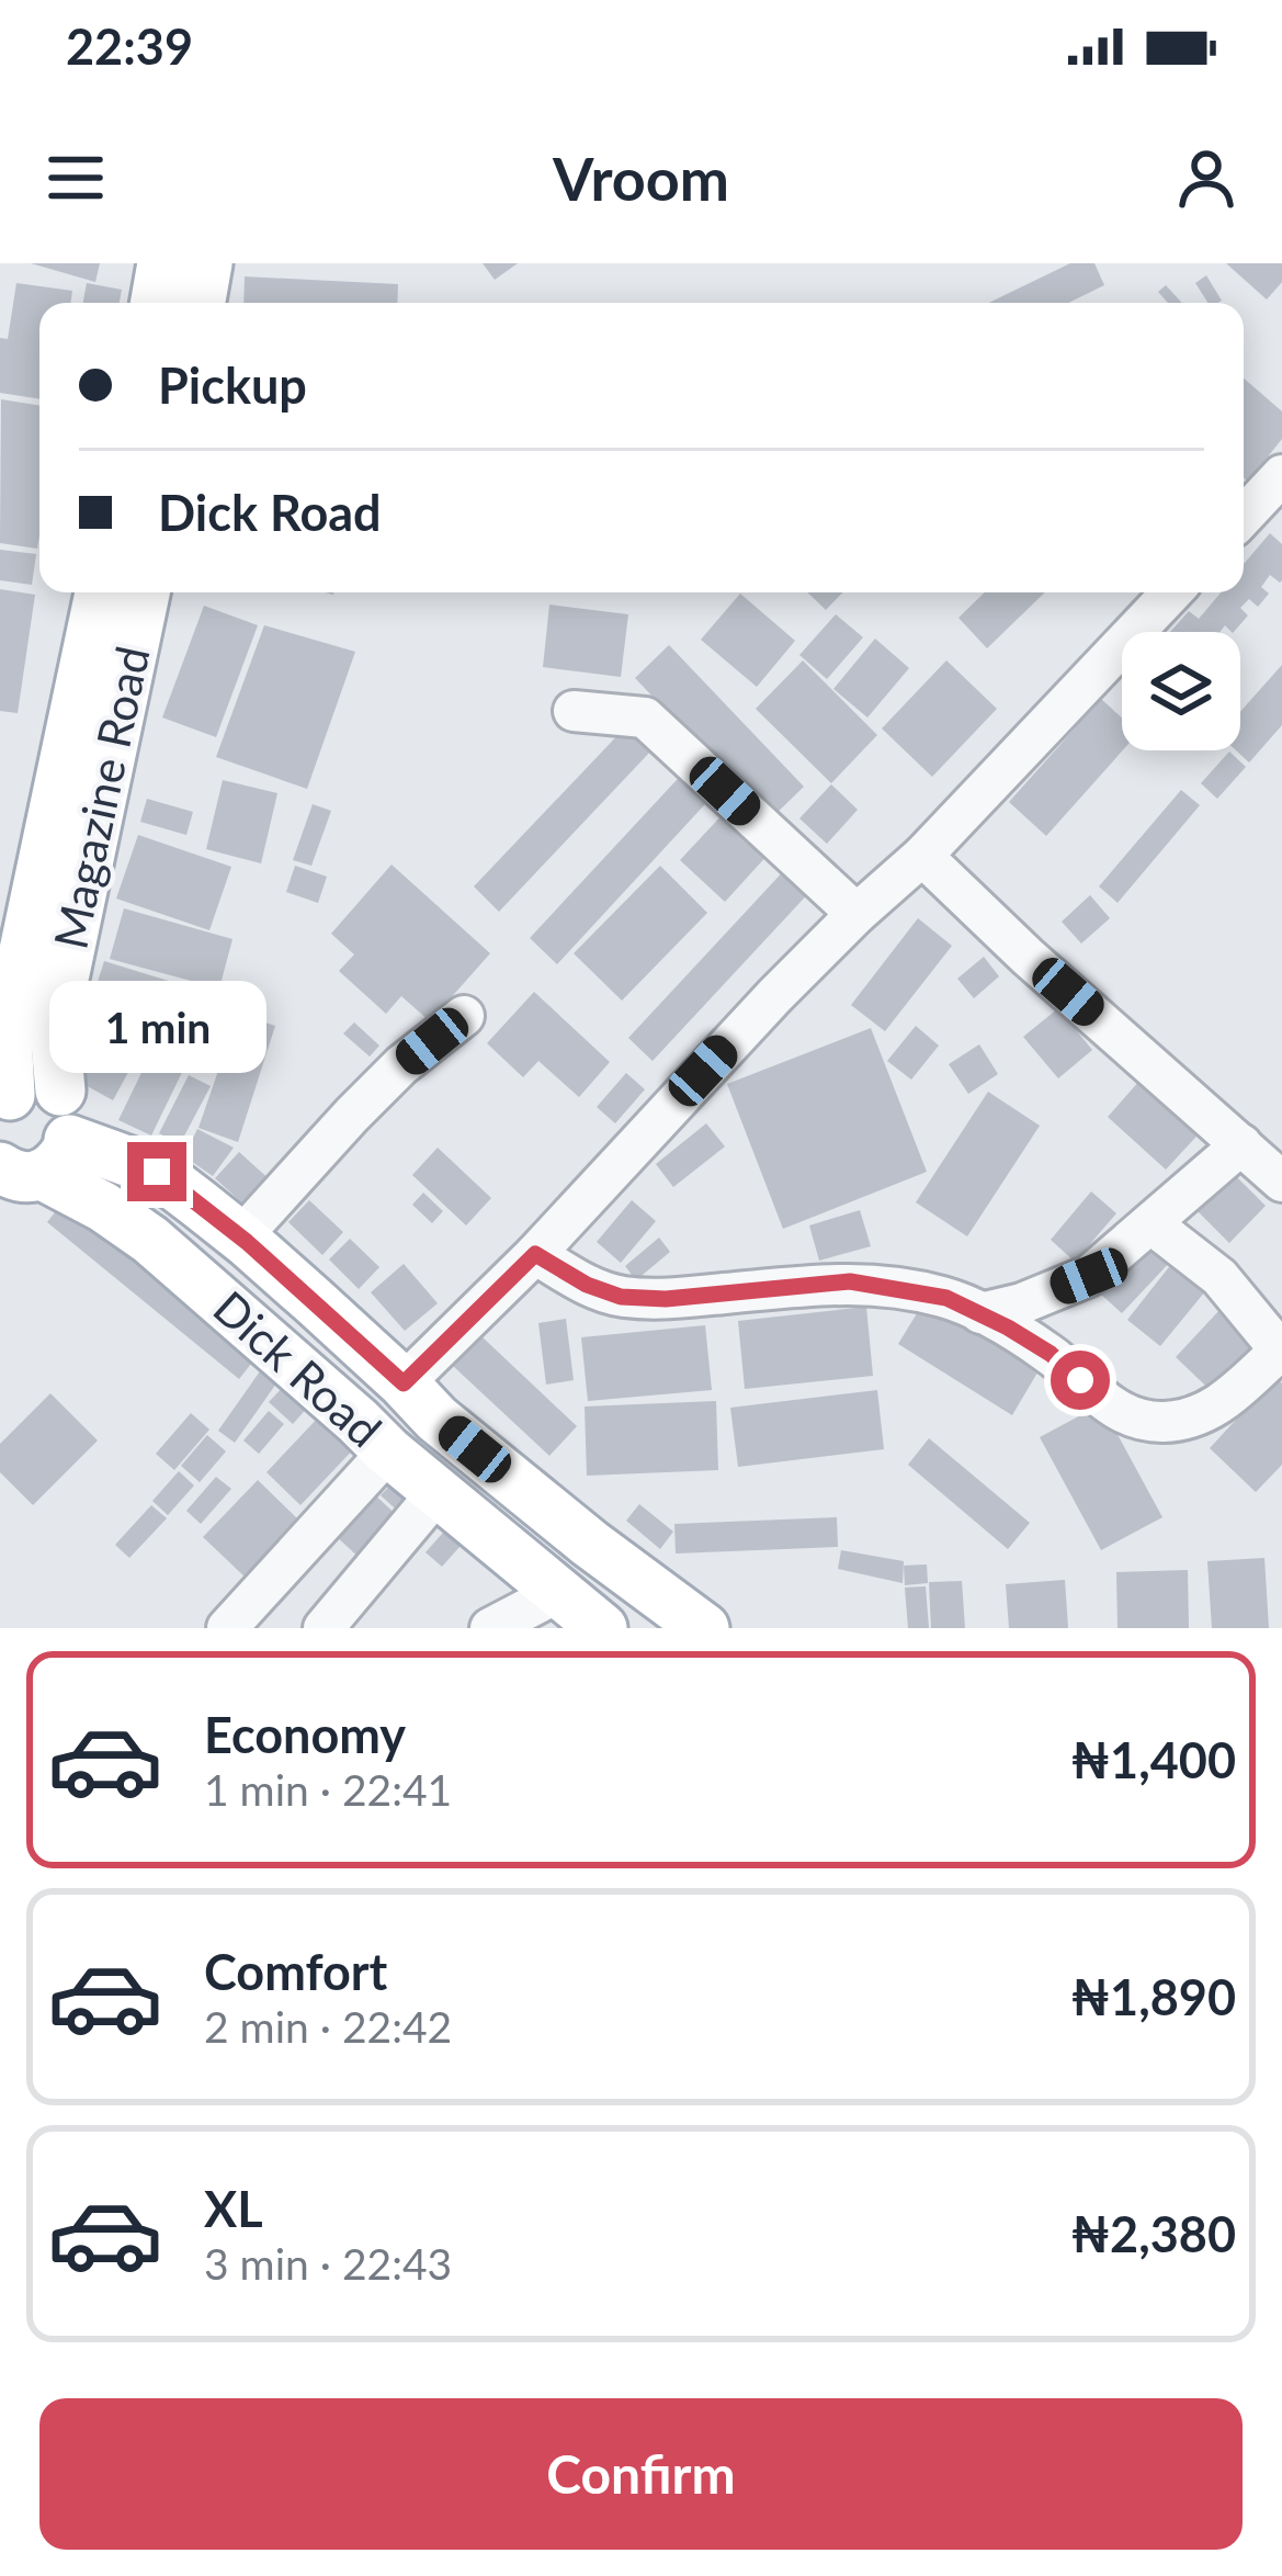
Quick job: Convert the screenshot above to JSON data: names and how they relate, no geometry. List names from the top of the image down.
{
  "streets": {
    "main road": ["Magazine Road", "Dick Road"]
  },
  "crossings": [
    ["Magazine Road", "Dick Road"]
  ],
  "page": {
    "status": "22:39",
    "header": "Vroom",
    "banner": ["Pickup", "Dick Road"],
    "bubble": "1 min",
    "list": [
      {
        "name": "Economy",
        "note": "1 min · 22:41",
        "value": "₦1,400"
      },
      {
        "name": "Comfort",
        "note": "2 min · 22:42",
        "value": "₦1,890"
      },
      {
        "name": "XL",
        "note": "3 min · 22:43",
        "value": "₦2,380"
      }
    ],
    "buttons": "Confirm"
  }
}
